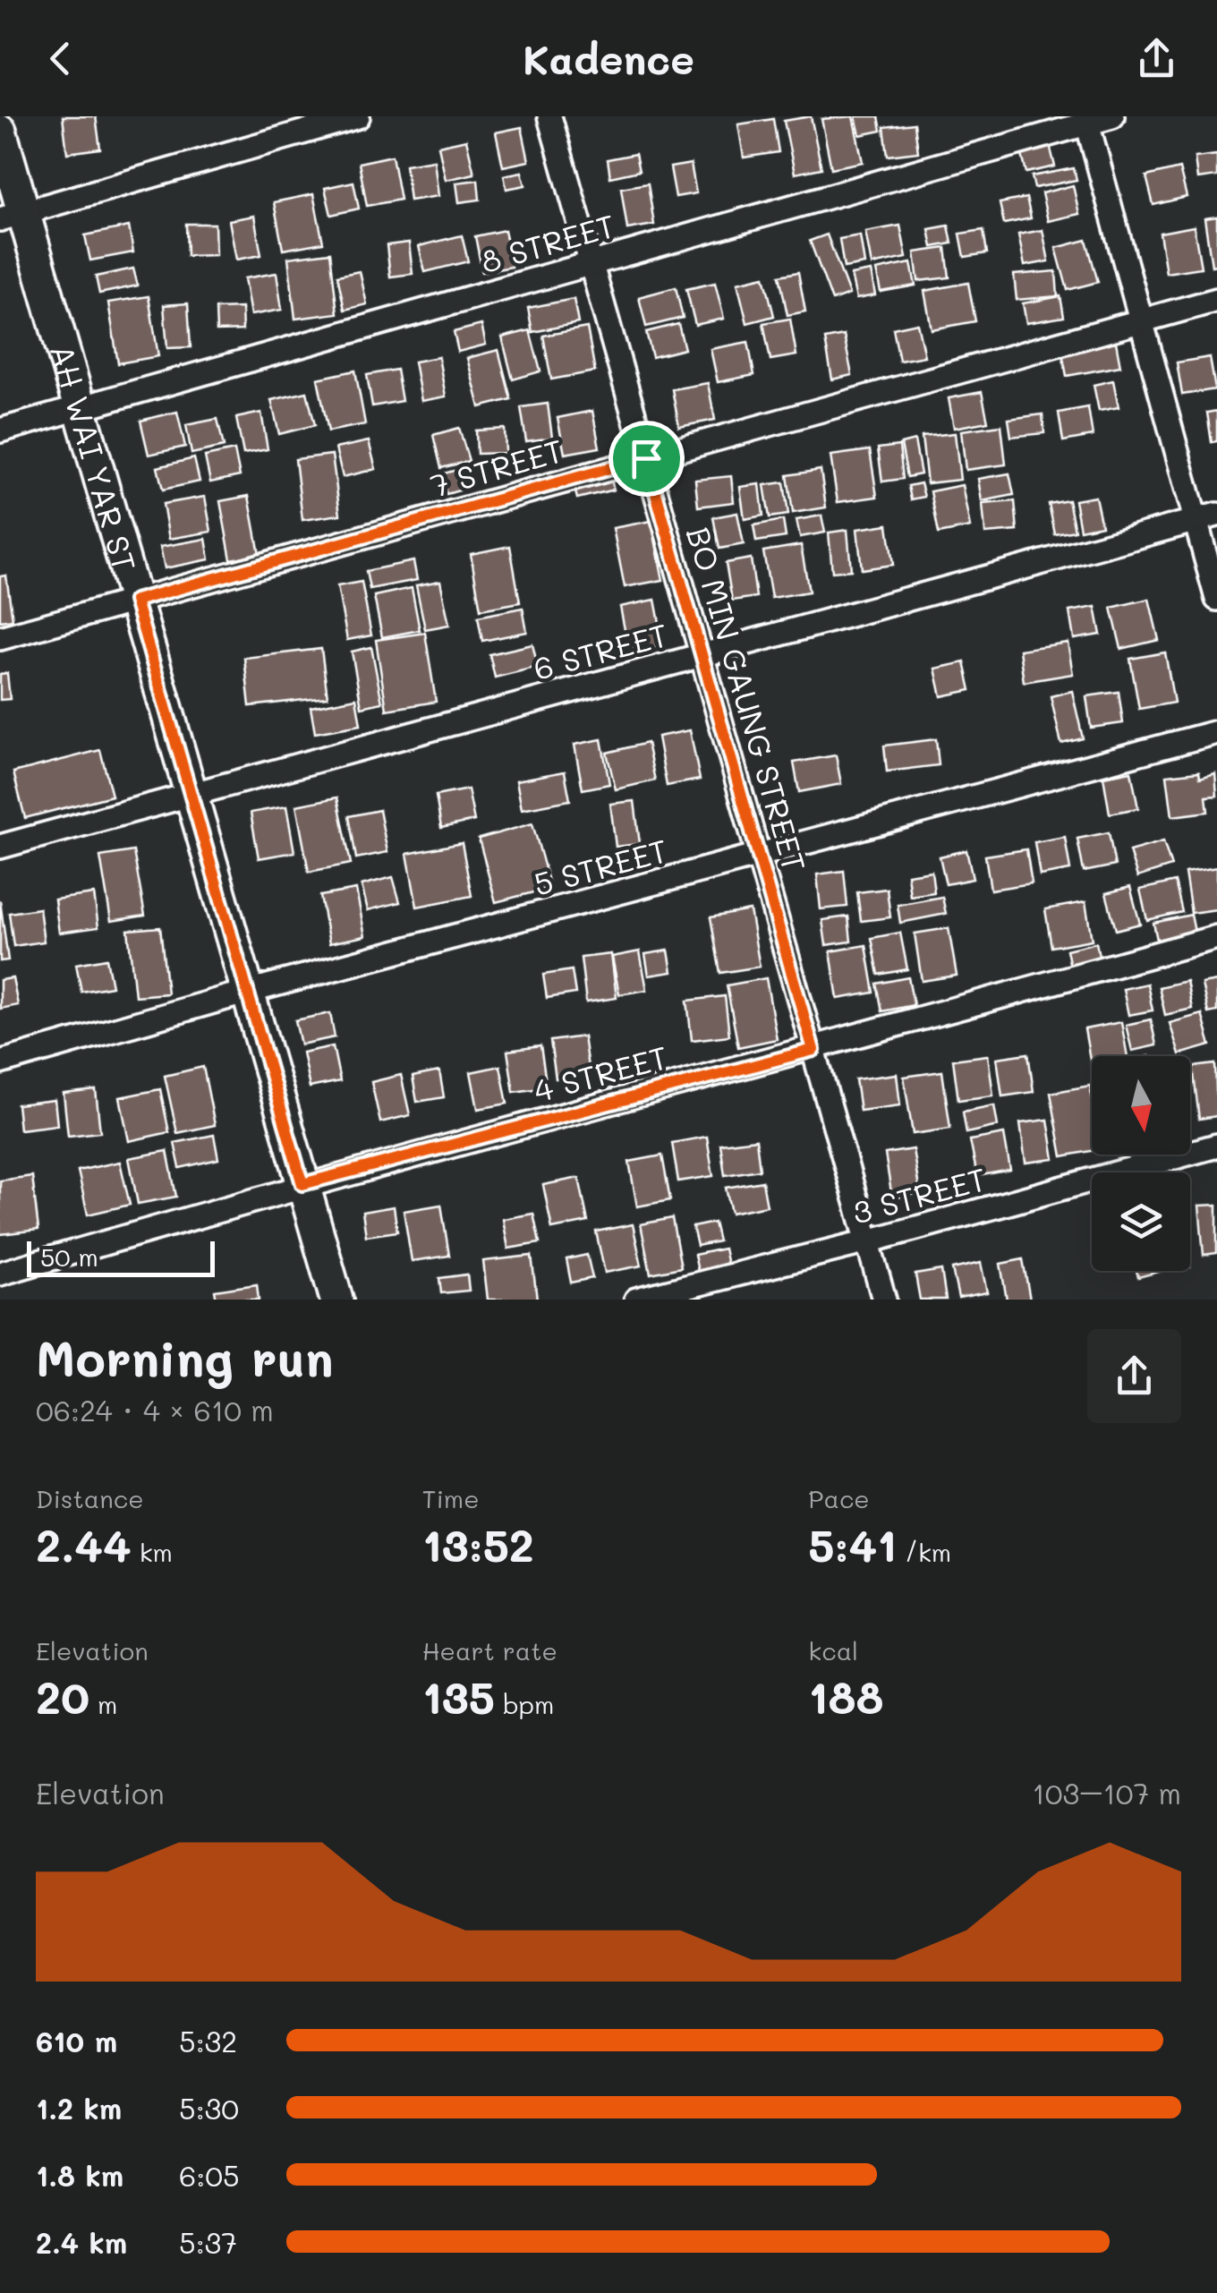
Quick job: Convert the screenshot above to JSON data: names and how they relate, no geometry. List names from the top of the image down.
{
  "streets": {
    "street": [
      "8 STREET",
      "AH WAI YAR ST",
      "7 STREET",
      "6 STREET",
      "BO MIN GAUNG STREET",
      "5 STREET",
      "4 STREET",
      "3 STREET"
    ]
  },
  "crossings": [
    ["8 STREET", "AH WAI YAR ST"],
    ["8 STREET", "BO MIN GAUNG STREET"],
    ["AH WAI YAR ST", "7 STREET"],
    ["AH WAI YAR ST", "6 STREET"],
    ["AH WAI YAR ST", "5 STREET"],
    ["AH WAI YAR ST", "4 STREET"],
    ["7 STREET", "BO MIN GAUNG STREET"],
    ["6 STREET", "BO MIN GAUNG STREET"],
    ["BO MIN GAUNG STREET", "5 STREET"],
    ["BO MIN GAUNG STREET", "4 STREET"],
    ["BO MIN GAUNG STREET", "3 STREET"]
  ],
  "scale_bar": "50 m",
  "north": "bottom",
  "page": {
    "header": "Kadence",
    "scale": "50 m",
    "heading": ["Morning run", "06:24 · 4 × 610 m"],
    "stats": [
      ["Distance", "2.44 km"],
      ["Time", "13:52"],
      ["Pace", "5:41 /km"],
      ["Elevation", "20 m"],
      ["Heart rate", "135 bpm"],
      ["kcal", "188"]
    ],
    "chart": ["Elevation", "103–107 m"],
    "list": [
      {
        "name": "610 m",
        "note": "5:32"
      },
      {
        "name": "1.2 km",
        "note": "5:30"
      },
      {
        "name": "1.8 km",
        "note": "6:05"
      },
      {
        "name": "2.4 km",
        "note": "5:37"
      }
    ]
  }
}
